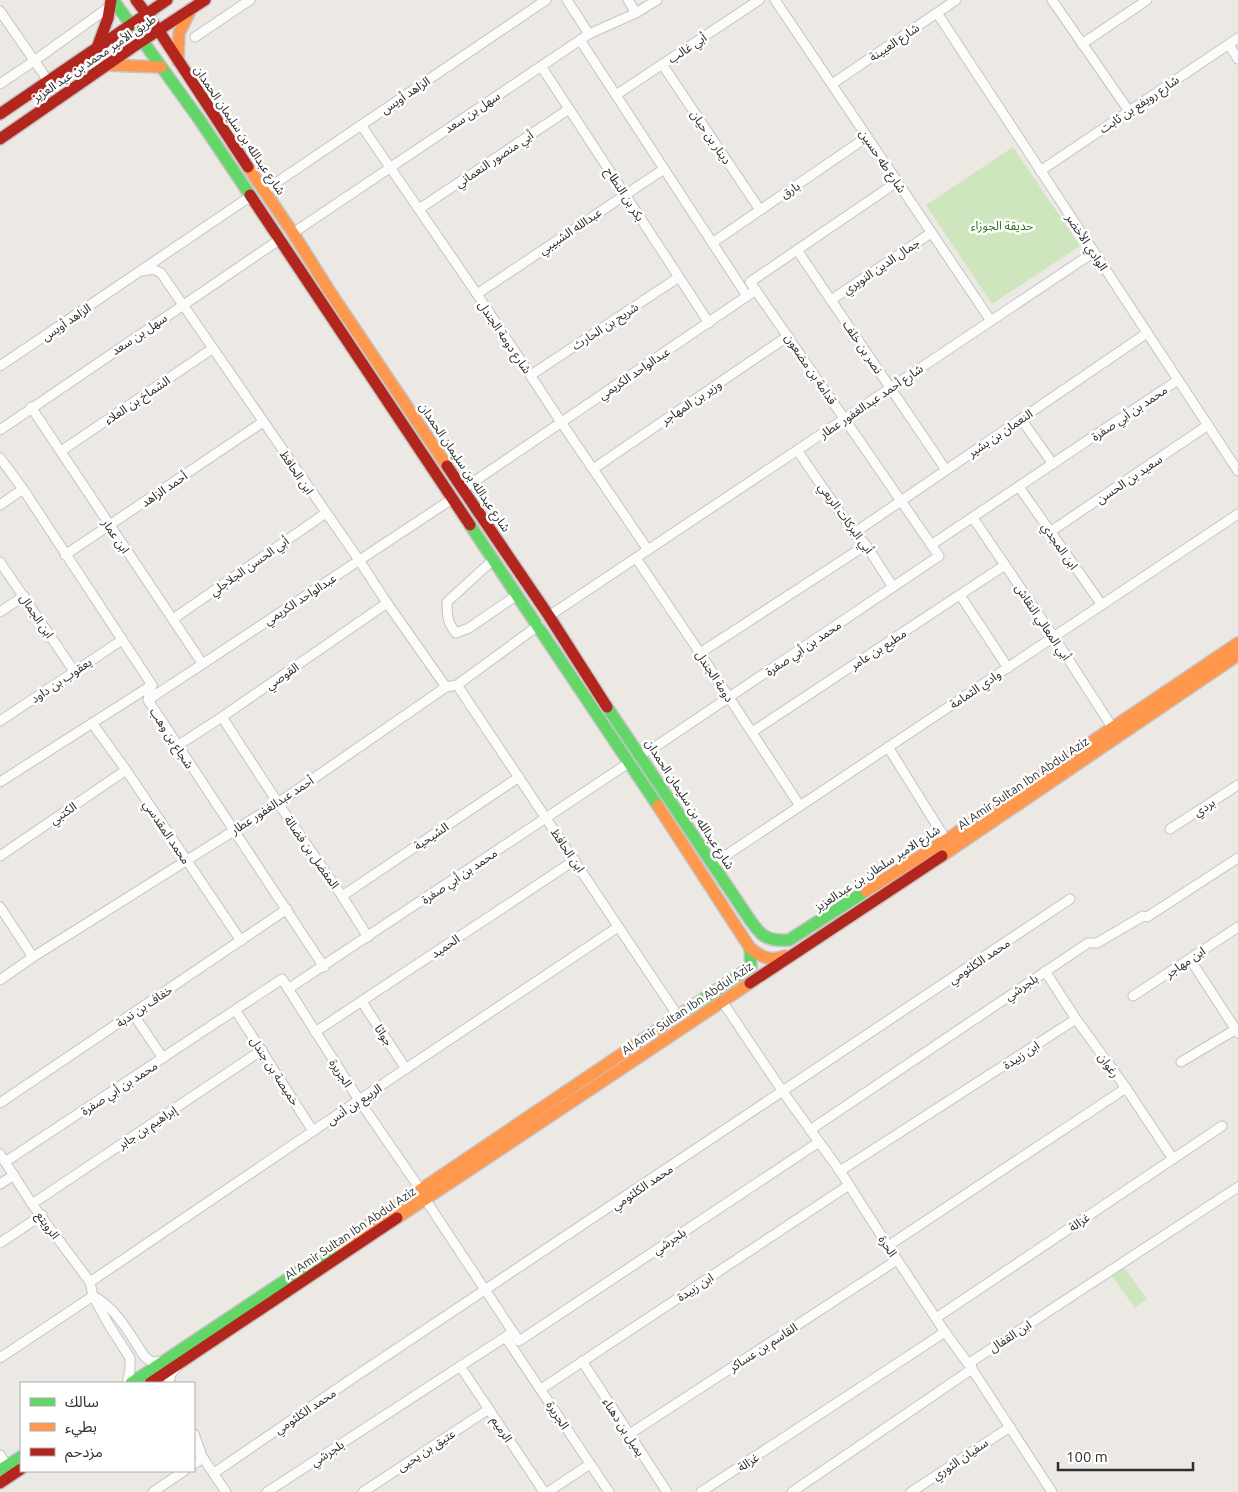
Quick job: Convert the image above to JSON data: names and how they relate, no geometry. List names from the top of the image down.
{
  "streets": {
    "street": [
      "شارع العيينة",
      "أبي غالب",
      "طريق الأمير محمد بن عبد العزيز",
      "الزاهد أويس",
      "شارع رويفع بن ثابت",
      "سهل بن سعد",
      "شارع عبدالله بن سليمان الحمدان",
      "دينار بن حيان",
      "أبي منصور النعماني",
      "شارع طه حسين",
      "بارق",
      "بكر بن النطاح",
      "عبدالله الشبيبي",
      "الوادي الأخضر",
      "جمال الدين النويري",
      "شريح بن الحارث",
      "شارع دومة الجندل",
      "نصر بن خلف",
      "قدامة بن مضعون",
      "عبدالواحد الكريمي",
      "الشماخ بن العلاء",
      "شارع أحمد عبدالغفور عطار",
      "وزير بن المهاجر",
      "محمد بن أبي صفرة",
      "النعمان بن بشير",
      "ابن الحافظ",
      "سعيد بن الحسن",
      "أحمد الزاهد",
      "أبي البركات الربعي",
      "ابن عمار",
      "ابن المجدي",
      "أبي الحسن الجلاجلي",
      "ابن الجمال",
      "أبي المعالي النقاش",
      "مطيع بن عامر",
      "القوصي",
      "دومة الجندل",
      "يعقوب بن داود",
      "وادي الثمامة",
      "شجاع بن وهب",
      "Al Amir Sultan Ibn Abdul Aziz",
      "أحمد عبدالغفور عطار",
      "بردي",
      "الكتبي",
      "محمد المقدسي",
      "الشيحية",
      "المفضل بن فضالة",
      "شارع الامير سلطان بن عبدالعزيز",
      "الحميد",
      "محمد الكلثومي",
      "ابن مهاجر",
      "بلجرشي",
      "خفاف بن ندبة",
      "جواثا",
      "ابن زبيدة",
      "رغوان",
      "خميصة بن جندل",
      "الجريرة",
      "الربيع بن أنس",
      "إبراهيم بن جابر",
      "غزالة",
      "الرويتع",
      "الحرة",
      "ابن القفال",
      "القاسم بن عساكر",
      "يميل بن دهناء",
      "الرميم",
      "عتيق بن يحيى",
      "سفيان الثوري"
    ]
  },
  "crossings": [
    ["شارع العيينة", "شارع طه حسين"],
    ["شارع العيينة", "الوادي الأخضر"],
    ["أبي غالب", "دينار بن حيان"],
    ["طريق الأمير محمد بن عبد العزيز", "شارع عبدالله بن سليمان الحمدان"],
    ["الزاهد أويس", "شارع عبدالله بن سليمان الحمدان"],
    ["الزاهد أويس", "شارع دومة الجندل"],
    ["الزاهد أويس", "ابن الحافظ"],
    ["شارع رويفع بن ثابت", "الوادي الأخضر"],
    ["سهل بن سعد", "شارع عبدالله بن سليمان الحمدان"],
    ["سهل بن سعد", "بكر بن النطاح"],
    ["سهل بن سعد", "شارع دومة الجندل"],
    ["سهل بن سعد", "ابن الحافظ"],
    ["سهل بن سعد", "ابن عمار"],
    ["شارع عبدالله بن سليمان الحمدان", "عبدالواحد الكريمي"],
    ["شارع عبدالله بن سليمان الحمدان", "محمد بن أبي صفرة"],
    ["شارع عبدالله بن سليمان الحمدان", "وادي الثمامة"],
    ["شارع عبدالله بن سليمان الحمدان", "Al Amir Sultan Ibn Abdul Aziz"],
    ["شارع عبدالله بن سليمان الحمدان", "شارع الامير سلطان بن عبدالعزيز"],
    ["دينار بن حيان", "بارق"],
    ["أبي منصور النعماني", "بكر بن النطاح"],
    ["أبي منصور النعماني", "شارع دومة الجندل"],
    ["شارع طه حسين", "بارق"],
    ["شارع طه حسين", "جمال الدين النويري"],
    ["شارع طه حسين", "شارع أحمد عبدالغفور عطار"],
    ["بكر بن النطاح", "عبدالله الشبيبي"],
    ["بكر بن النطاح", "شريح بن الحارث"],
    ["بكر بن النطاح", "عبدالواحد الكريمي"],
    ["عبدالله الشبيبي", "شارع دومة الجندل"],
    ["الوادي الأخضر", "شارع أحمد عبدالغفور عطار"],
    ["الوادي الأخضر", "محمد بن أبي صفرة"],
    ["الوادي الأخضر", "النعمان بن بشير"],
    ["الوادي الأخضر", "سعيد بن الحسن"],
    ["جمال الدين النويري", "نصر بن خلف"],
    ["شريح بن الحارث", "شارع دومة الجندل"],
    ["شارع دومة الجندل", "عبدالواحد الكريمي"],
    ["شارع دومة الجندل", "شارع أحمد عبدالغفور عطار"],
    ["شارع دومة الجندل", "وزير بن المهاجر"],
    ["نصر بن خلف", "قدامة بن مضعون"],
    ["نصر بن خلف", "شارع أحمد عبدالغفور عطار"],
    ["نصر بن خلف", "النعمان بن بشير"],
    ["قدامة بن مضعون", "عبدالواحد الكريمي"],
    ["قدامة بن مضعون", "شارع أحمد عبدالغفور عطار"],
    ["قدامة بن مضعون", "وزير بن المهاجر"],
    ["قدامة بن مضعون", "محمد بن أبي صفرة"],
    ["قدامة بن مضعون", "النعمان بن بشير"],
    ["عبدالواحد الكريمي", "ابن الحافظ"],
    ["عبدالواحد الكريمي", "ابن عمار"],
    ["عبدالواحد الكريمي", "شجاع بن وهب"],
    ["الشماخ بن العلاء", "ابن الحافظ"],
    ["الشماخ بن العلاء", "ابن عمار"],
    ["شارع أحمد عبدالغفور عطار", "أبي البركات الربعي"],
    ["محمد بن أبي صفرة", "ابن الحافظ"],
    ["محمد بن أبي صفرة", "أبي البركات الربعي"],
    ["محمد بن أبي صفرة", "ابن المجدي"],
    ["محمد بن أبي صفرة", "أبي المعالي النقاش"],
    ["محمد بن أبي صفرة", "دومة الجندل"],
    ["محمد بن أبي صفرة", "شجاع بن وهب"],
    ["محمد بن أبي صفرة", "المفضل بن فضالة"],
    ["محمد بن أبي صفرة", "خميصة بن جندل"],
    ["محمد بن أبي صفرة", "الجريرة"],
    ["محمد بن أبي صفرة", "الرويتع"],
    ["النعمان بن بشير", "أبي البركات الربعي"],
    ["ابن الحافظ", "أحمد الزاهد"],
    ["ابن الحافظ", "أبي الحسن الجلاجلي"],
    ["ابن الحافظ", "القوصي"],
    ["ابن الحافظ", "Al Amir Sultan Ibn Abdul Aziz"],
    ["ابن الحافظ", "أحمد عبدالغفور عطار"],
    ["ابن الحافظ", "الشيحية"],
    ["ابن الحافظ", "الحميد"],
    ["ابن الحافظ", "الربيع بن أنس"],
    ["سعيد بن الحسن", "ابن المجدي"],
    ["أحمد الزاهد", "ابن عمار"],
    ["ابن عمار", "أبي الحسن الجلاجلي"],
    ["ابن المجدي", "وادي الثمامة"],
    ["ابن الجمال", "يعقوب بن داود"],
    ["أبي المعالي النقاش", "مطيع بن عامر"],
    ["أبي المعالي النقاش", "وادي الثمامة"],
    ["أبي المعالي النقاش", "شارع الامير سلطان بن عبدالعزيز"],
    ["مطيع بن عامر", "دومة الجندل"],
    ["القوصي", "شجاع بن وهب"],
    ["القوصي", "المفضل بن فضالة"],
    ["دومة الجندل", "وادي الثمامة"],
    ["شجاع بن وهب", "أحمد عبدالغفور عطار"],
    ["شجاع بن وهب", "خفاف بن ندبة"],
    ["Al Amir Sultan Ibn Abdul Aziz", "شارع الامير سلطان بن عبدالعزيز"],
    ["Al Amir Sultan Ibn Abdul Aziz", "الجريرة"],
    ["Al Amir Sultan Ibn Abdul Aziz", "الحرة"],
    ["أحمد عبدالغفور عطار", "محمد المقدسي"],
    ["أحمد عبدالغفور عطار", "المفضل بن فضالة"],
    ["الكتبي", "محمد المقدسي"],
    ["محمد المقدسي", "خفاف بن ندبة"],
    ["الشيحية", "المفضل بن فضالة"],
    ["الحميد", "جواثا"],
    ["الحميد", "الجريرة"],
    ["محمد الكلثومي", "الجريرة"],
    ["محمد الكلثومي", "الحرة"],
    ["بلجرشي", "رغوان"],
    ["بلجرشي", "الجريرة"],
    ["بلجرشي", "الحرة"],
    ["بلجرشي", "الرميم"],
    ["جواثا", "الربيع بن أنس"],
    ["ابن زبيدة", "رغوان"],
    ["ابن زبيدة", "الجريرة"],
    ["ابن زبيدة", "الحرة"],
    ["ابن زبيدة", "يميل بن دهناء"],
    ["رغوان", "غزالة"],
    ["خميصة بن جندل", "الربيع بن أنس"],
    ["خميصة بن جندل", "إبراهيم بن جابر"],
    ["الجريرة", "الربيع بن أنس"],
    ["الربيع بن أنس", "الرويتع"],
    ["إبراهيم بن جابر", "الرويتع"],
    ["غزالة", "الحرة"],
    ["الحرة", "ابن القفال"],
    ["الحرة", "القاسم بن عساكر"],
    ["الحرة", "سفيان الثوري"],
    ["القاسم بن عساكر", "يميل بن دهناء"],
    ["الرميم", "عتيق بن يحيى"]
  ],
  "parks": ["حديقة الجوزاء"],
  "legend": ["سالك", "بطيء", "مزدحم"],
  "scale_bar": "100 m"
}
